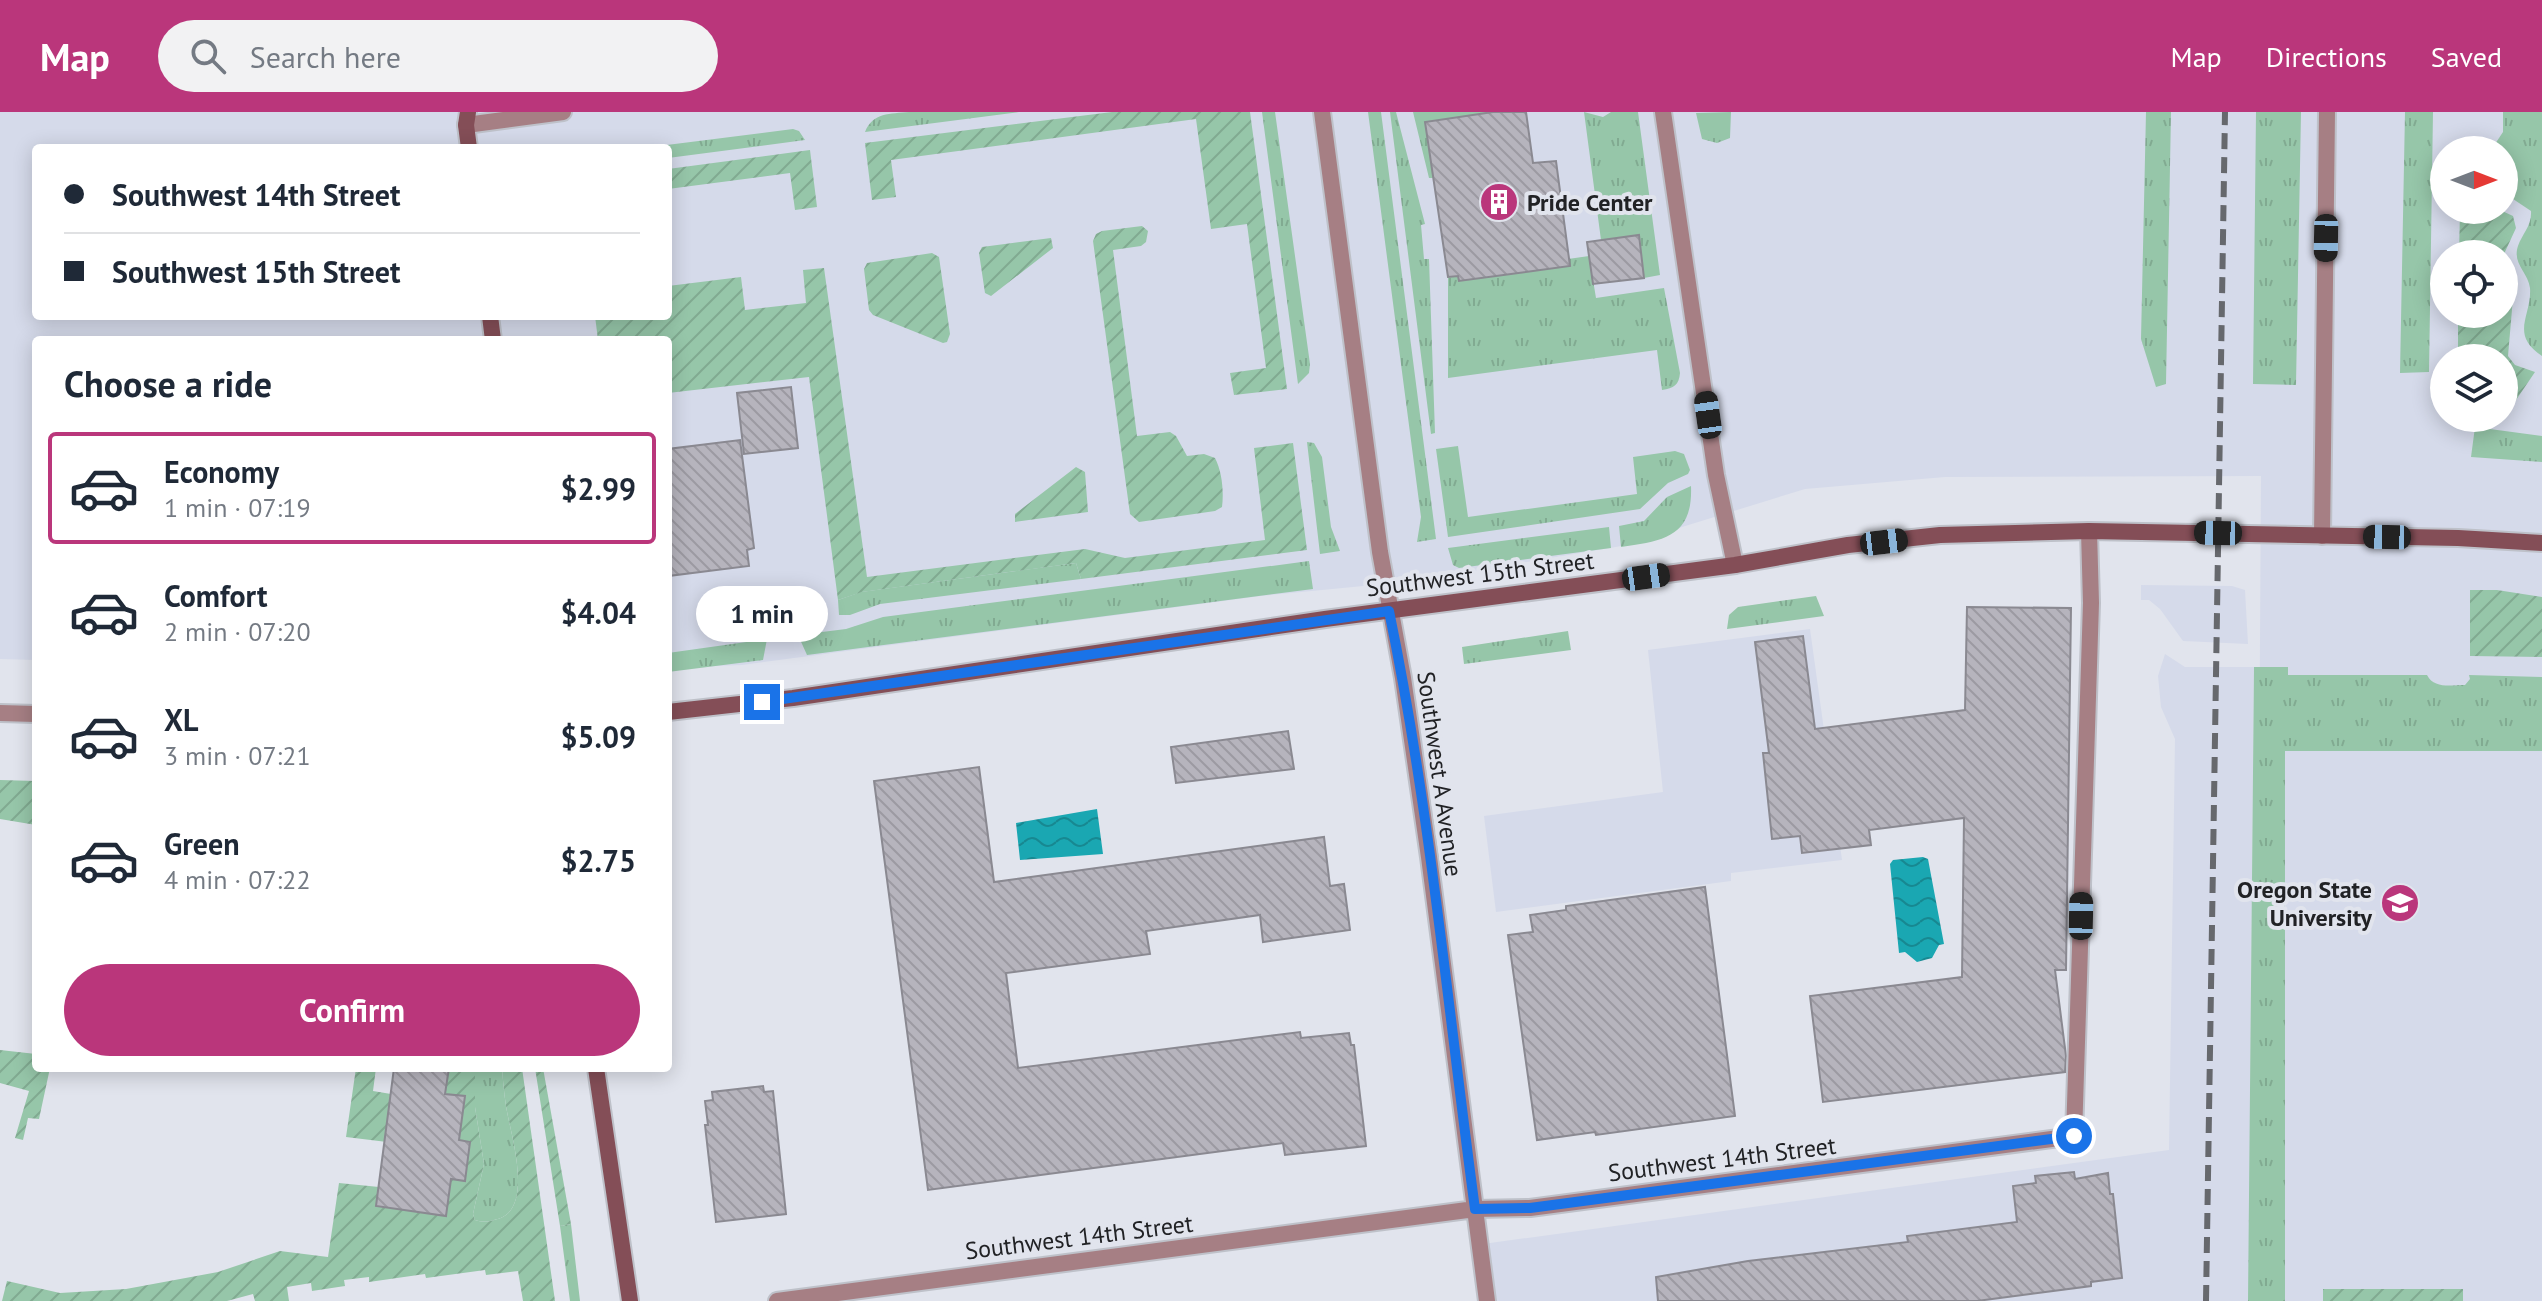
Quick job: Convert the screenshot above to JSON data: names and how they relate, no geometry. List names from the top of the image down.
{
  "streets": {
    "main road": ["Southwest 15th Street"],
    "street": ["Southwest A Avenue", "Southwest 14th Street"]
  },
  "crossings": [
    ["Southwest 15th Street", "Southwest A Avenue"],
    ["Southwest 15th Street", "Southwest 14th Street"],
    ["Southwest A Avenue", "Southwest 14th Street"]
  ],
  "places": {
    "building": ["Pride Center"],
    "school or university": ["Oregon State University"]
  },
  "north": "right",
  "page": {
    "header": "Map",
    "search": "Search here",
    "nav": ["Map", "Directions", "Saved"],
    "banner": ["Southwest 14th Street", "Southwest 15th Street"],
    "heading": "Choose a ride",
    "list": [
      {
        "name": "Economy",
        "note": "1 min · 07:19",
        "value": "$2.99"
      },
      {
        "name": "Comfort",
        "note": "2 min · 07:20",
        "value": "$4.04"
      },
      {
        "name": "XL",
        "note": "3 min · 07:21",
        "value": "$5.09"
      },
      {
        "name": "Green",
        "note": "4 min · 07:22",
        "value": "$2.75"
      }
    ],
    "bubble": "1 min",
    "buttons": "Confirm"
  }
}
